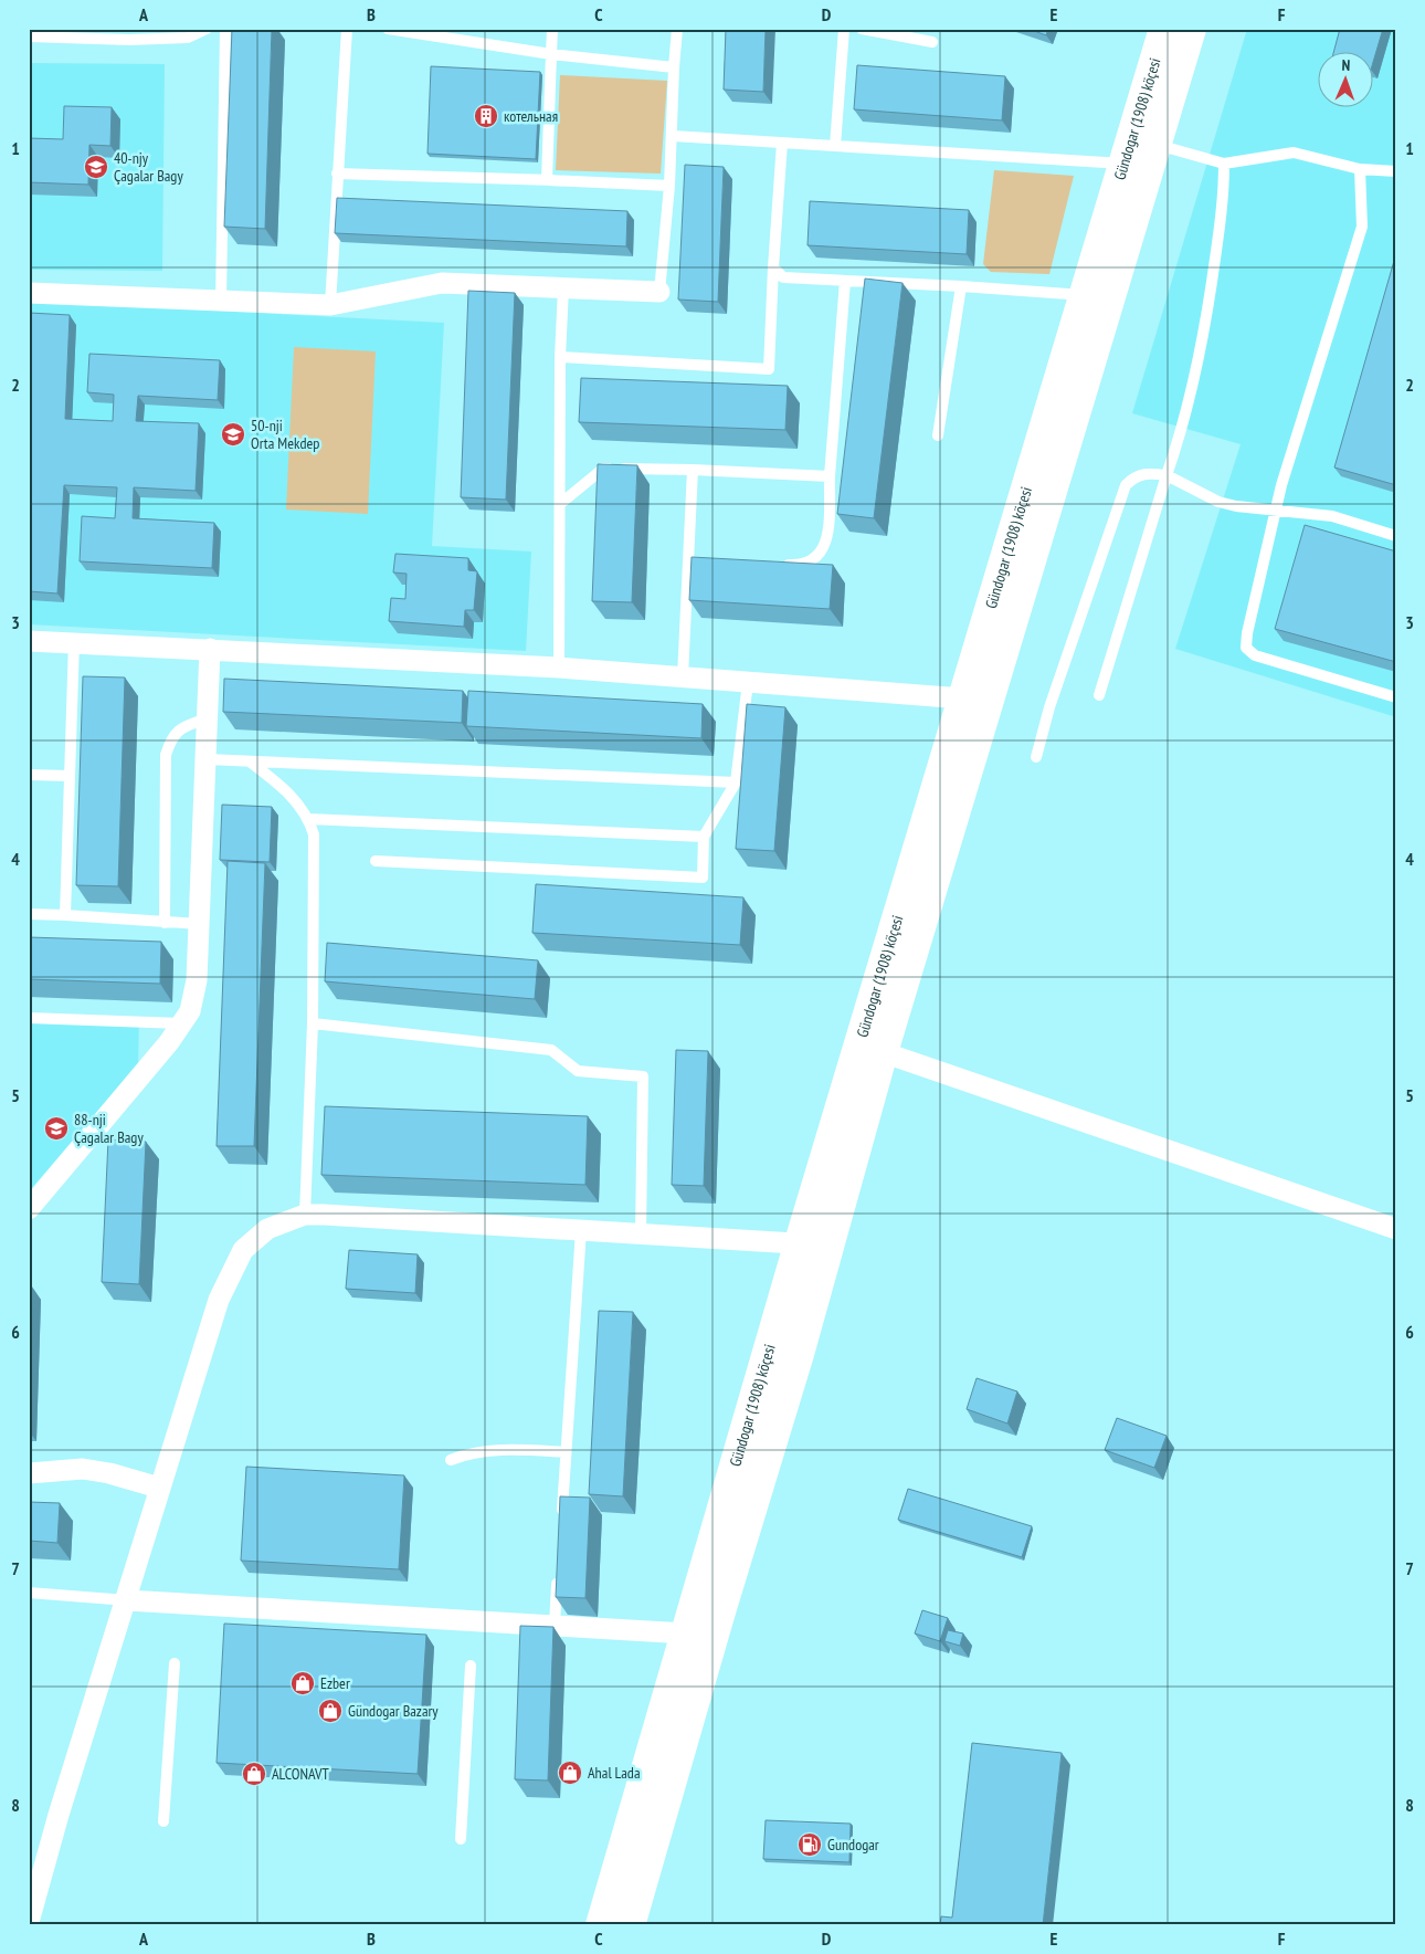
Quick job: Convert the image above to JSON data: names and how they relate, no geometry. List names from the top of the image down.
{
  "streets": {
    "main road": ["Gündogar (1908) köçesi"]
  },
  "places": {
    "building": ["котельная"],
    "school or university": ["40-njy Çagalar Bagy", "50-nji Orta Mekdep", "88-nji Çagalar Bagy"],
    "shop": [
      "Ezber",
      "Gündogar Bazary",
      "Ahal Lada",
      "ALCONAVT"
    ],
    "fuel station": ["Gundogar"]
  },
  "north": "top",
  "grid": {
    "columns": [
      "A",
      "B",
      "C",
      "D",
      "E",
      "F"
    ],
    "rows": [
      "1",
      "2",
      "3",
      "4",
      "5",
      "6",
      "7",
      "8"
    ]
  }
}
